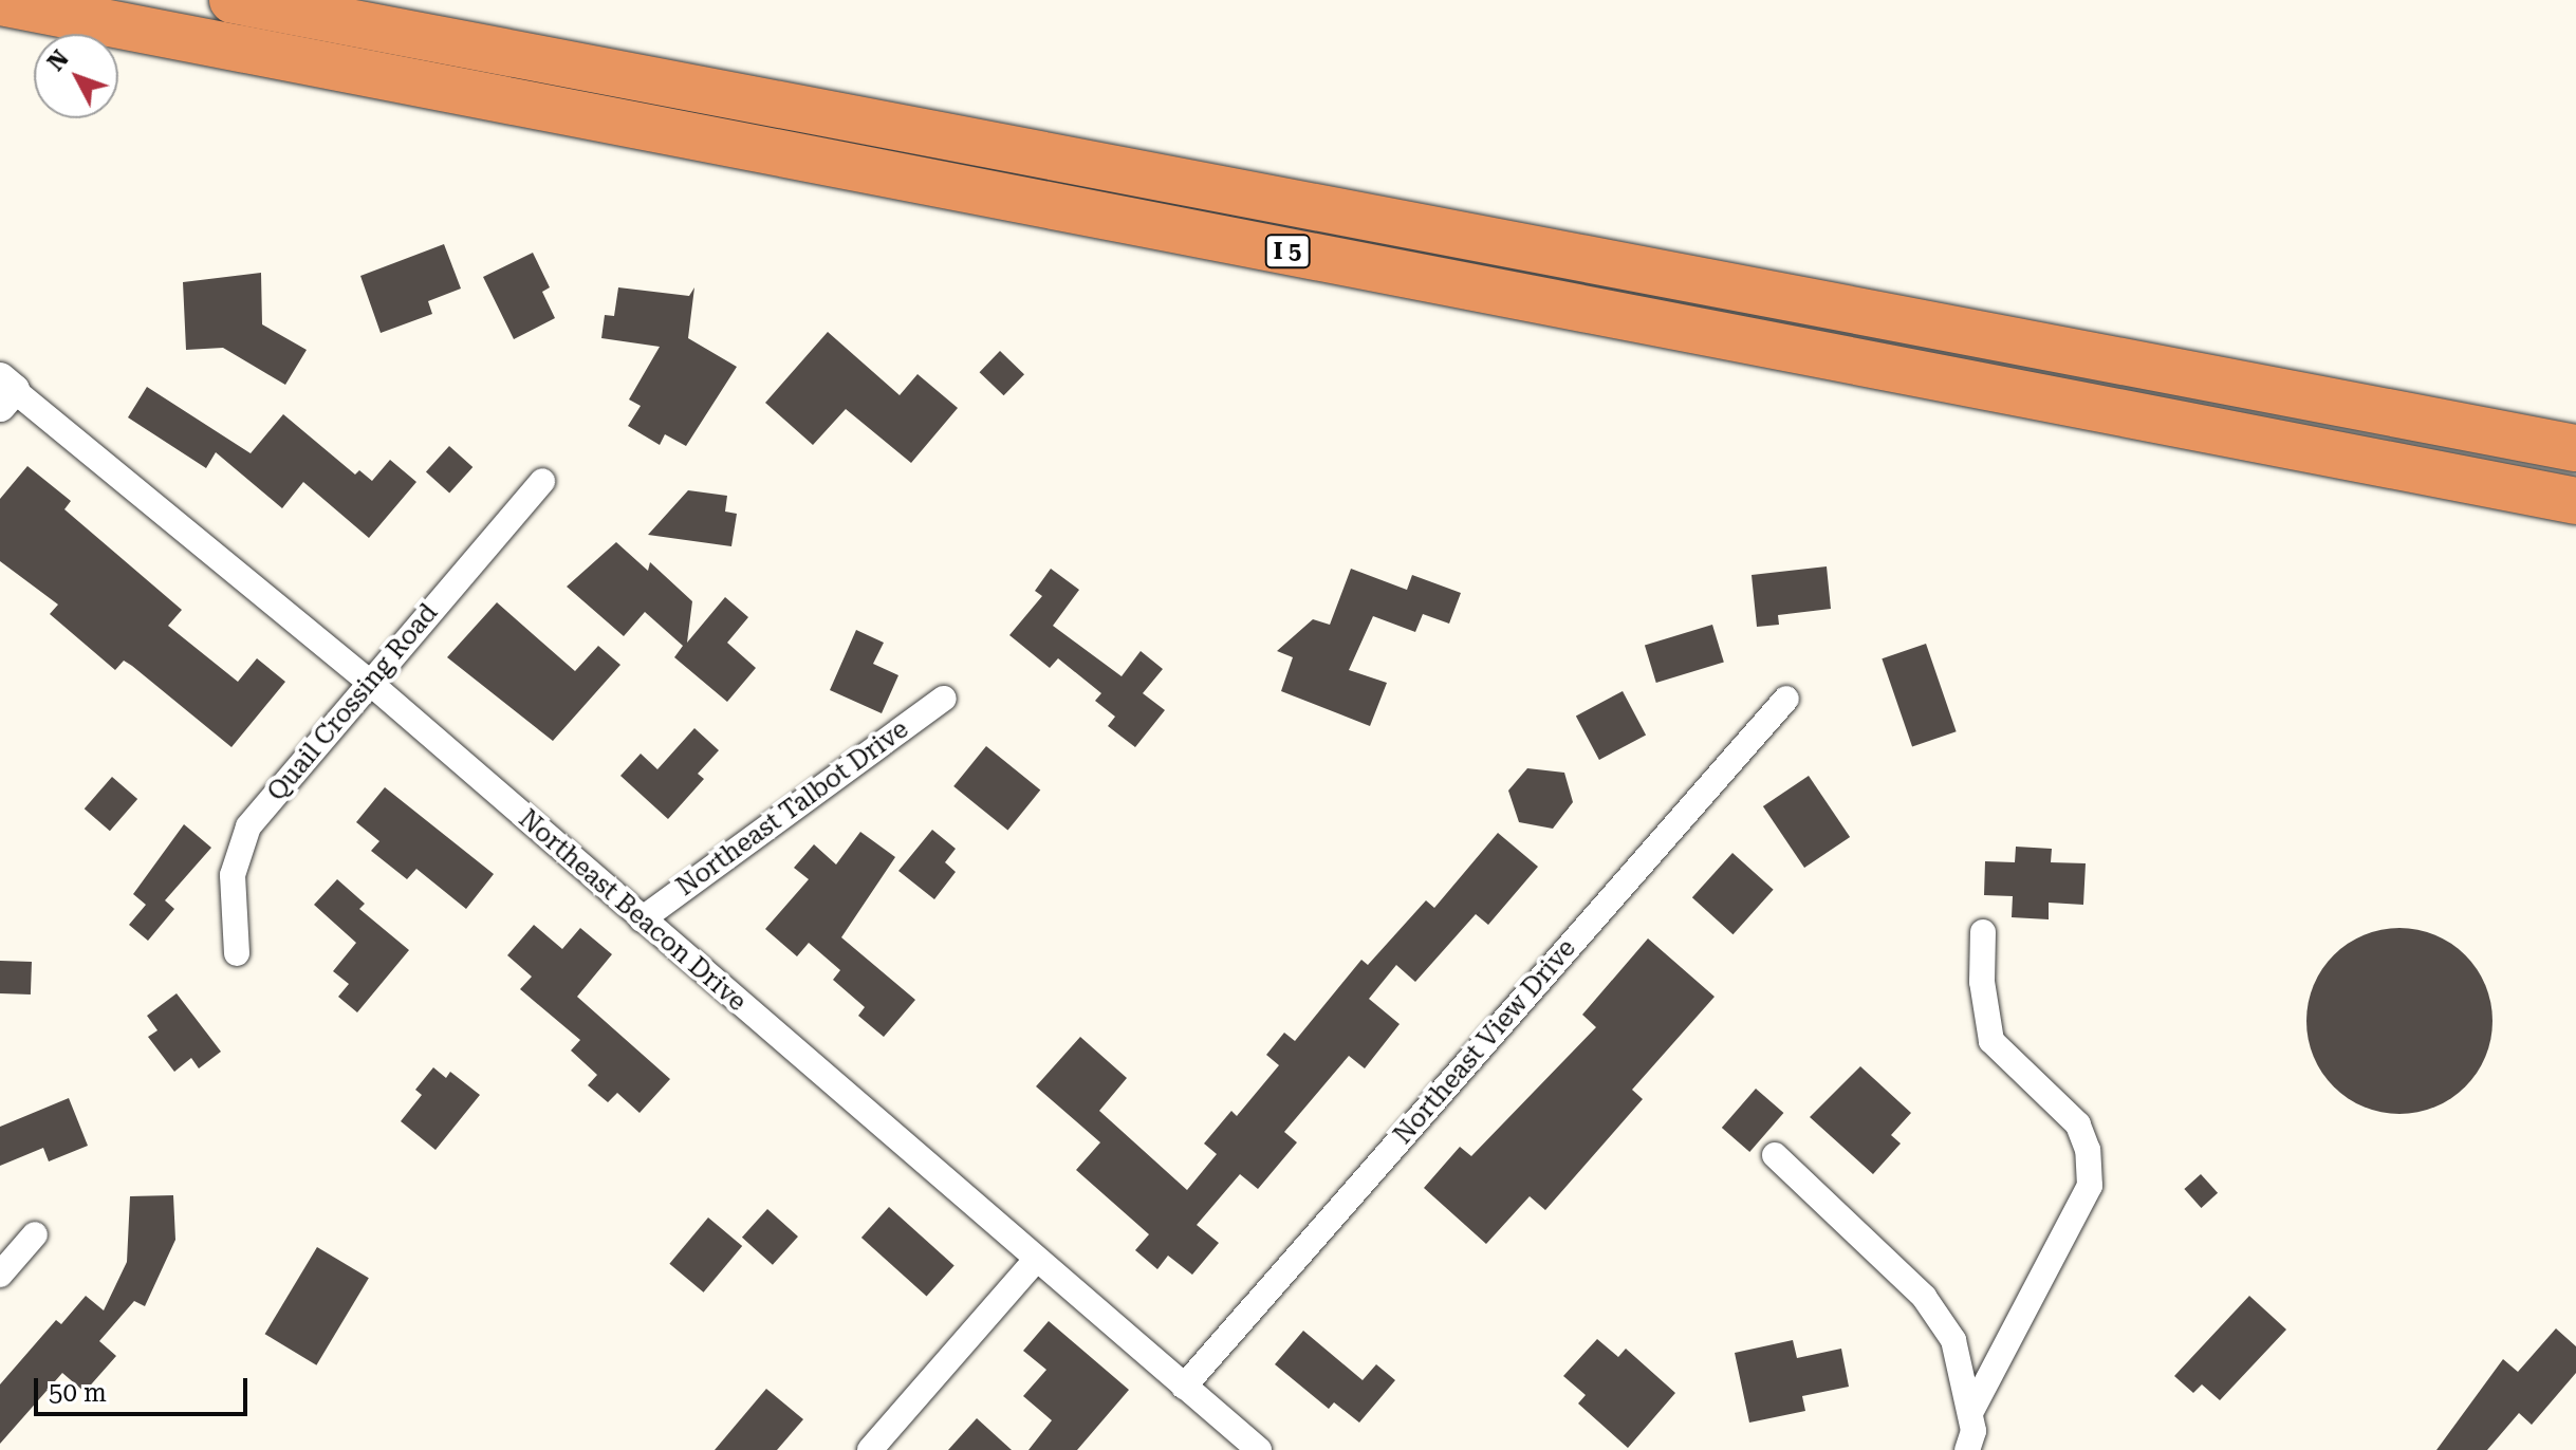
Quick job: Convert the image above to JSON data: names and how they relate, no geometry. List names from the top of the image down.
{
  "streets": {
    "highway": ["I 5"],
    "street": [
      "Quail Crossing Road",
      "Northeast Talbot Drive",
      "Northeast Beacon Drive",
      "Northeast View Drive"
    ]
  },
  "crossings": [
    ["Quail Crossing Road", "Northeast Beacon Drive"],
    ["Northeast Talbot Drive", "Northeast Beacon Drive"],
    ["Northeast Beacon Drive", "Northeast View Drive"]
  ],
  "scale_bar": "50 m",
  "north": "top left"
}
